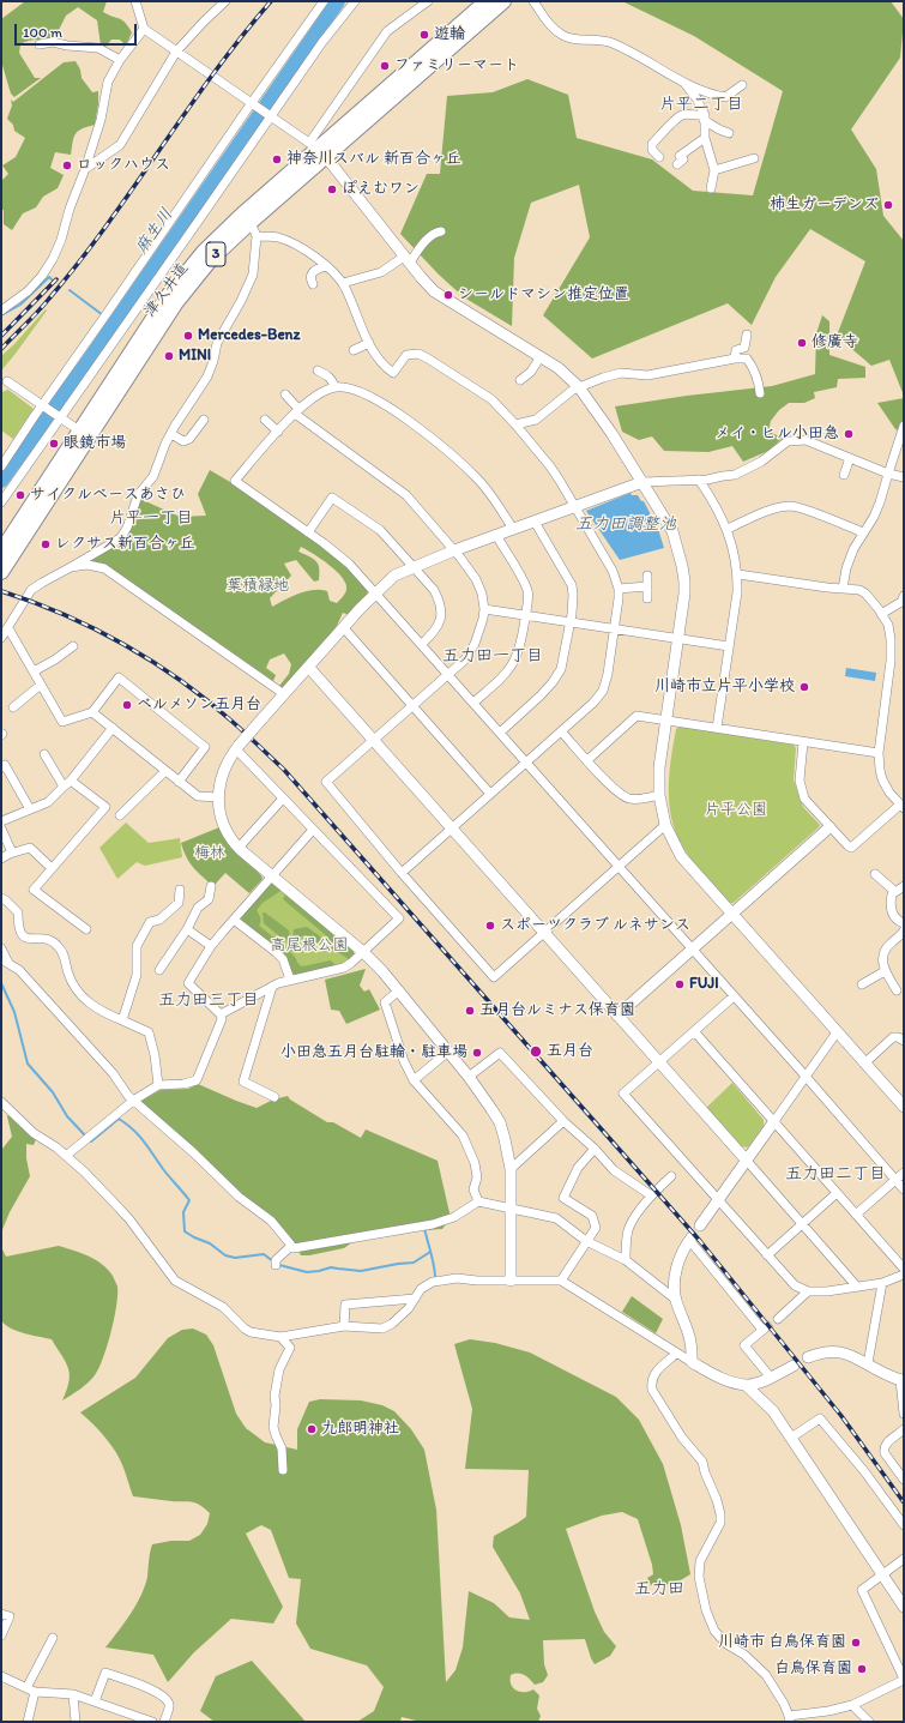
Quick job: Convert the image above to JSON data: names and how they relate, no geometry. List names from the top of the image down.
{
  "streets": {
    "main road": ["3", "津久井道"]
  },
  "districts": [
    "片平二丁目",
    "片平一丁目",
    "五力田一丁目",
    "五力田三丁目",
    "五力田二丁目",
    "五力田"
  ],
  "water": ["麻生川", "五力田調整池"],
  "parks": [
    "葉積緑地",
    "片平公園",
    "梅林",
    "高尾根公園"
  ],
  "places": [
    "遊輪",
    "ファミリーマート",
    "神奈川スバル 新百合ヶ丘",
    "ロックハウス",
    "ぽえむワン",
    "柿生ガーデンズ",
    "シールドマシン推定位置",
    "Mercedes-Benz",
    "修廣寺",
    "MINI",
    "メイ・ヒル小田急",
    "眼鏡市場",
    "サイクルベースあさひ",
    "レクサス新百合ヶ丘",
    "川崎市立片平小学校",
    "ベルメソン五月台",
    "スポーツクラブ ルネサンス",
    "FUJI",
    "五月台ルミナス保育園",
    "五月台",
    "小田急五月台駐輪・駐車場",
    "九郎明神社",
    "川崎市 白鳥保育園",
    "白鳥保育園"
  ],
  "scale_bar": "100 m"
}
